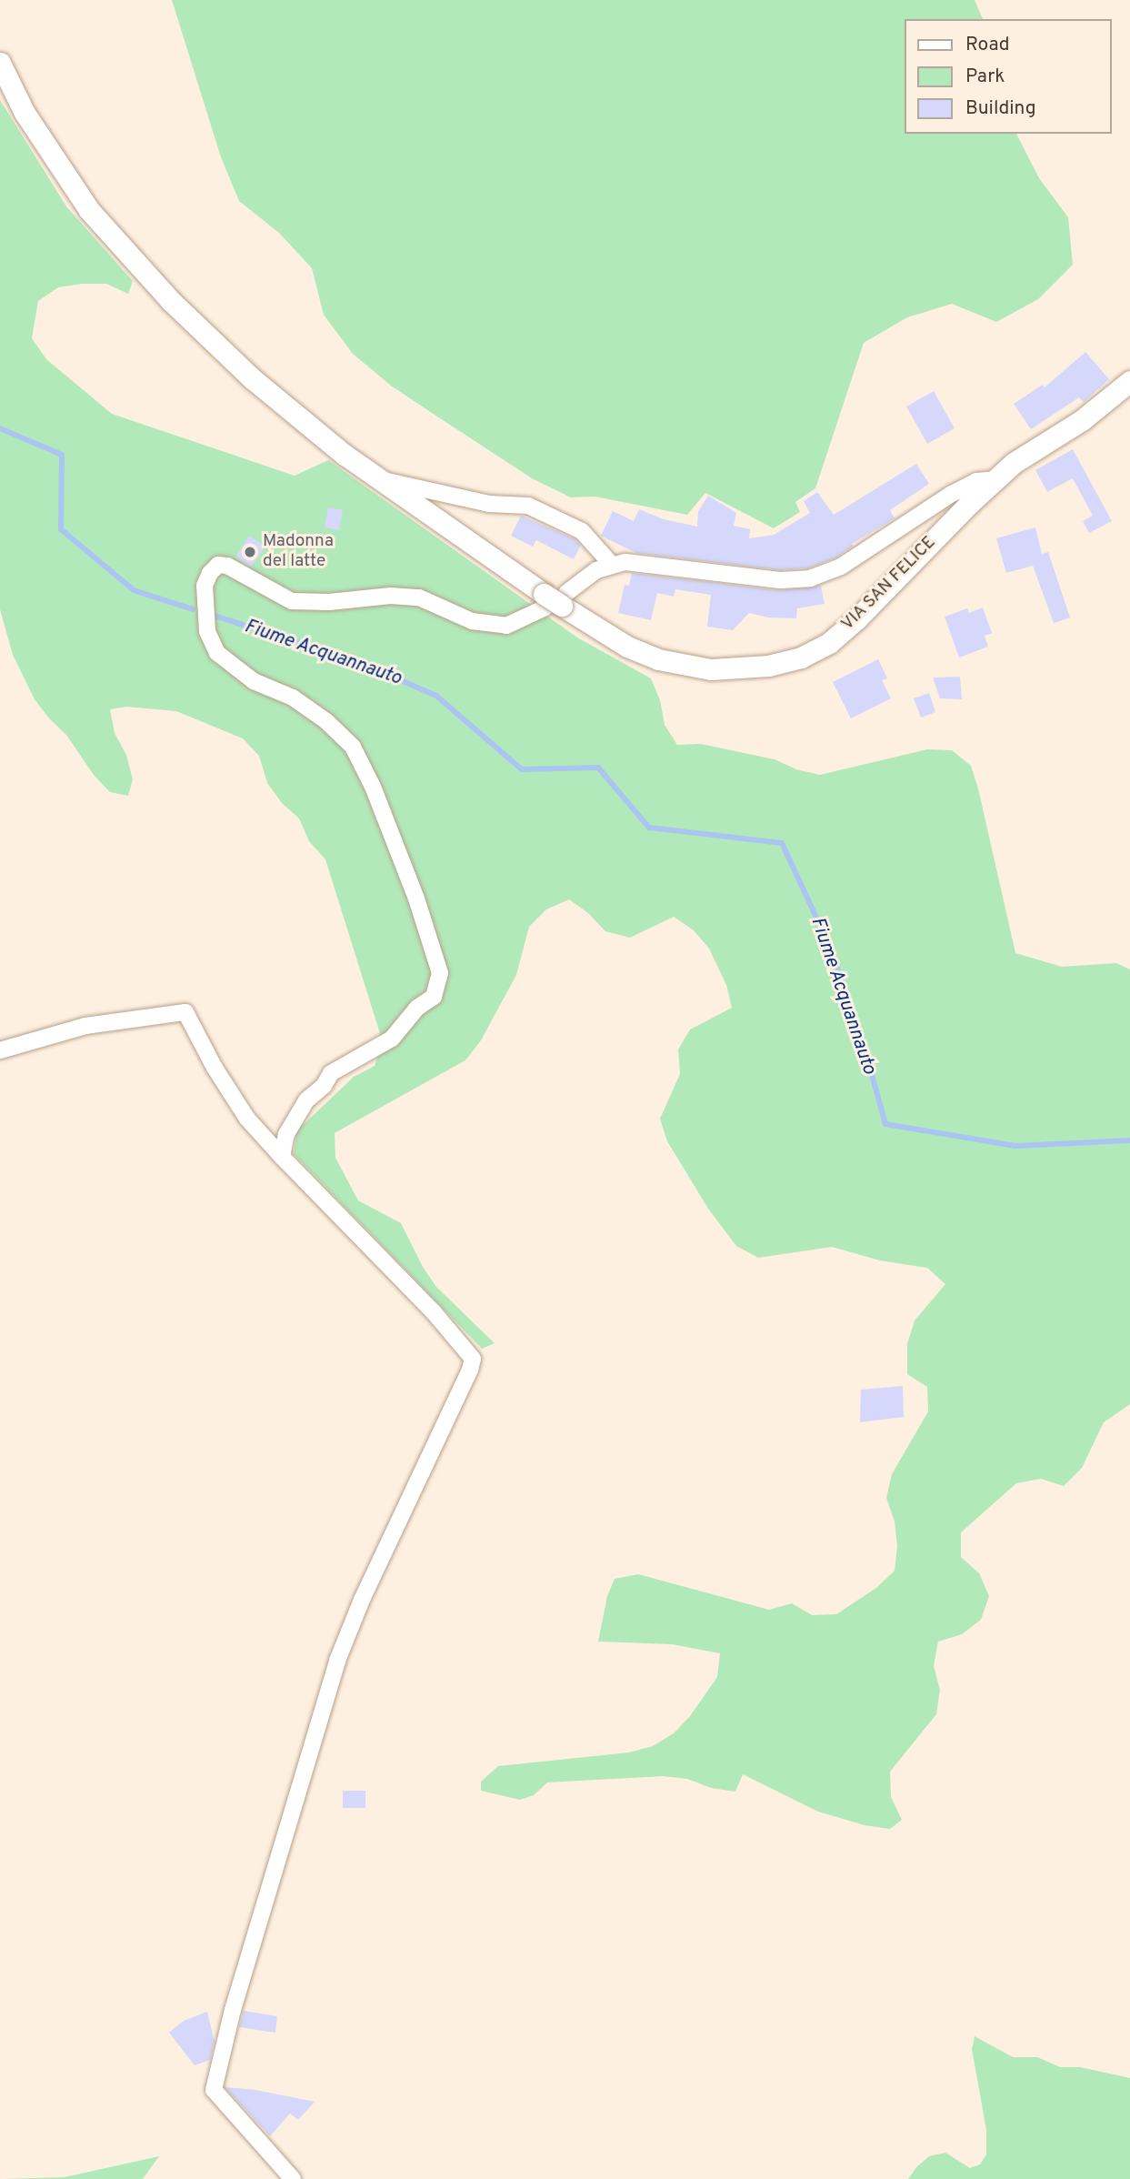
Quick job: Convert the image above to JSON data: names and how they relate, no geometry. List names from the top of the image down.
{
  "streets": {
    "street": ["VIA SAN FELICE"]
  },
  "water": ["Fiume Acquannauto"],
  "places": ["Madonna del latte"],
  "legend": ["Road", "Park", "Building"]
}
